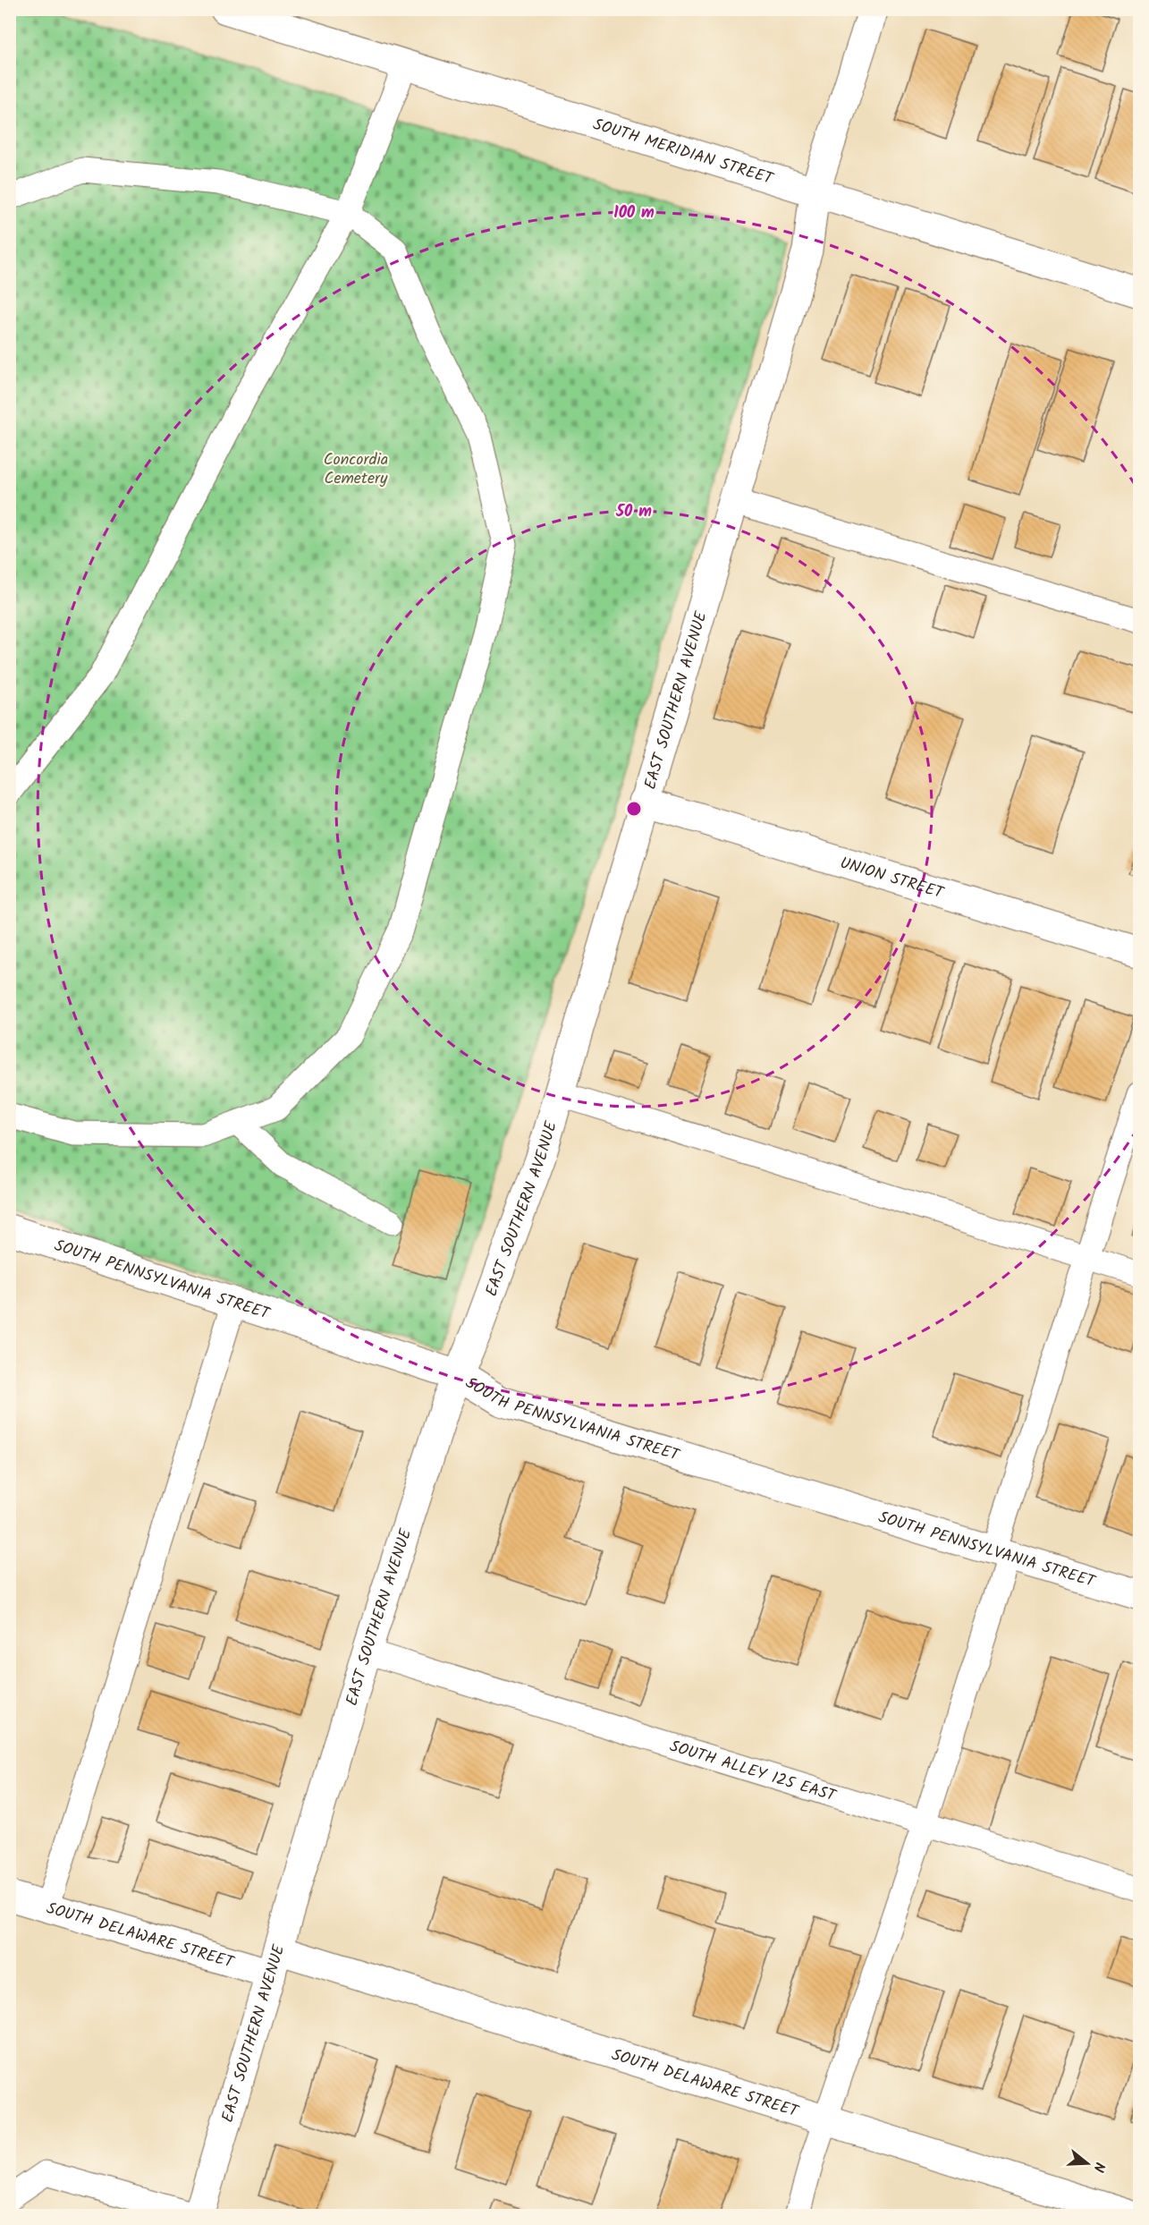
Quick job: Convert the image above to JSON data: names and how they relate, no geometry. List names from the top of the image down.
{
  "streets": {
    "street": [
      "SOUTH MERIDIAN STREET",
      "EAST SOUTHERN AVENUE",
      "UNION STREET",
      "SOUTH PENNSYLVANIA STREET",
      "SOUTH DELAWARE STREET"
    ],
    "lane": ["SOUTH ALLEY 125 EAST"]
  },
  "crossings": [
    ["SOUTH MERIDIAN STREET", "EAST SOUTHERN AVENUE"],
    ["EAST SOUTHERN AVENUE", "UNION STREET"],
    ["EAST SOUTHERN AVENUE", "SOUTH PENNSYLVANIA STREET"],
    ["EAST SOUTHERN AVENUE", "SOUTH ALLEY 125 EAST"],
    ["EAST SOUTHERN AVENUE", "SOUTH DELAWARE STREET"]
  ],
  "parks": ["Concordia Cemetery"],
  "north": "right",
  "rings": ["100 m", "50 m"]
}
